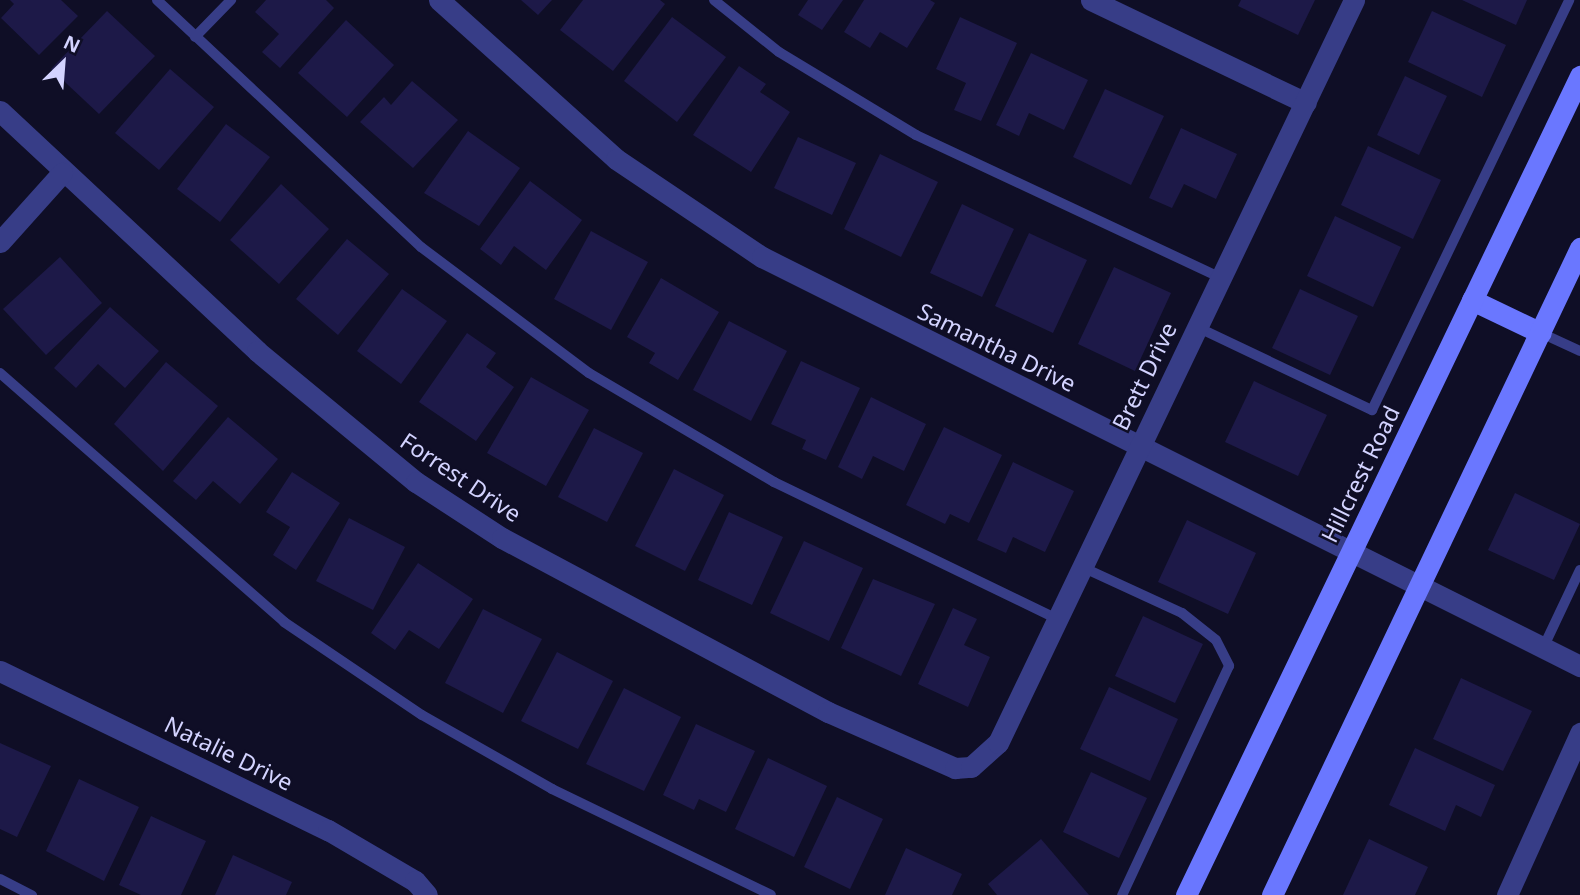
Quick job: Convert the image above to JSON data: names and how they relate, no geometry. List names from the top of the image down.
{
  "streets": {
    "main road": ["Hillcrest Road"],
    "street": [
      "Samantha Drive",
      "Brett Drive",
      "Forrest Drive",
      "Natalie Drive"
    ]
  },
  "crossings": [
    ["Samantha Drive", "Brett Drive"],
    ["Samantha Drive", "Hillcrest Road"],
    ["Brett Drive", "Forrest Drive"]
  ],
  "north": "top right"
}
